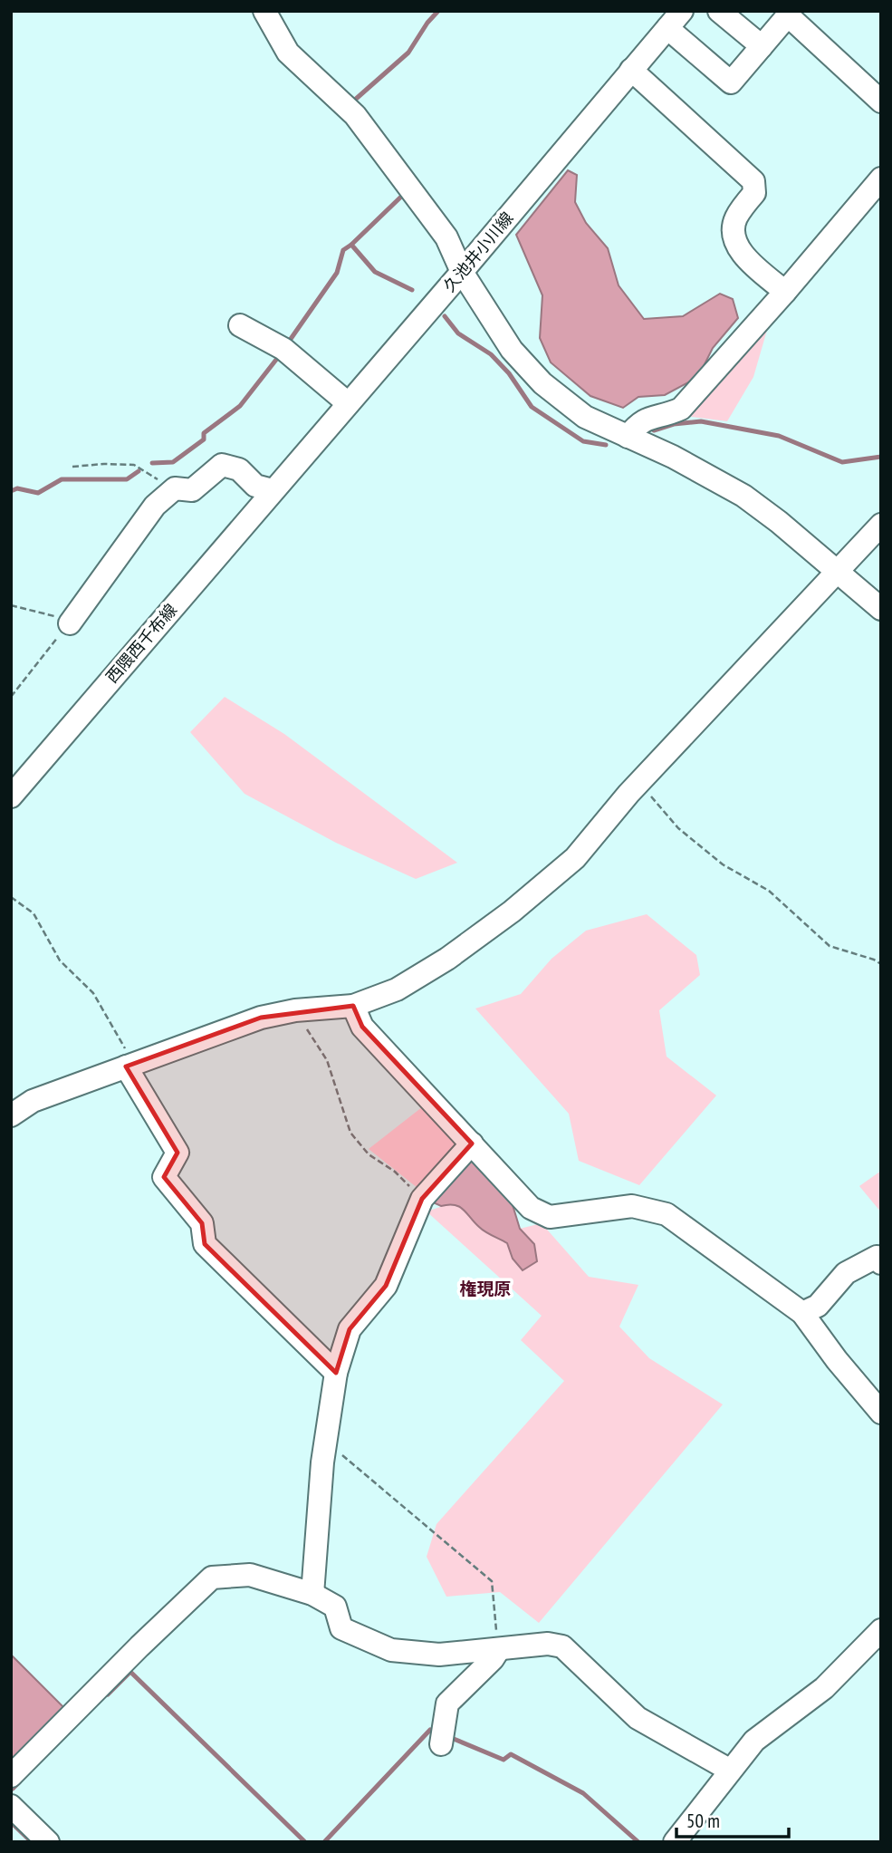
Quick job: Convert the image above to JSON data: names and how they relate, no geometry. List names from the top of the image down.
{
  "streets": {
    "street": ["久池井小川線", "西隈西千布線"]
  },
  "crossings": [
    ["久池井小川線", "西隈西千布線"]
  ],
  "districts": ["権現原"],
  "scale_bar": "50 m"
}
